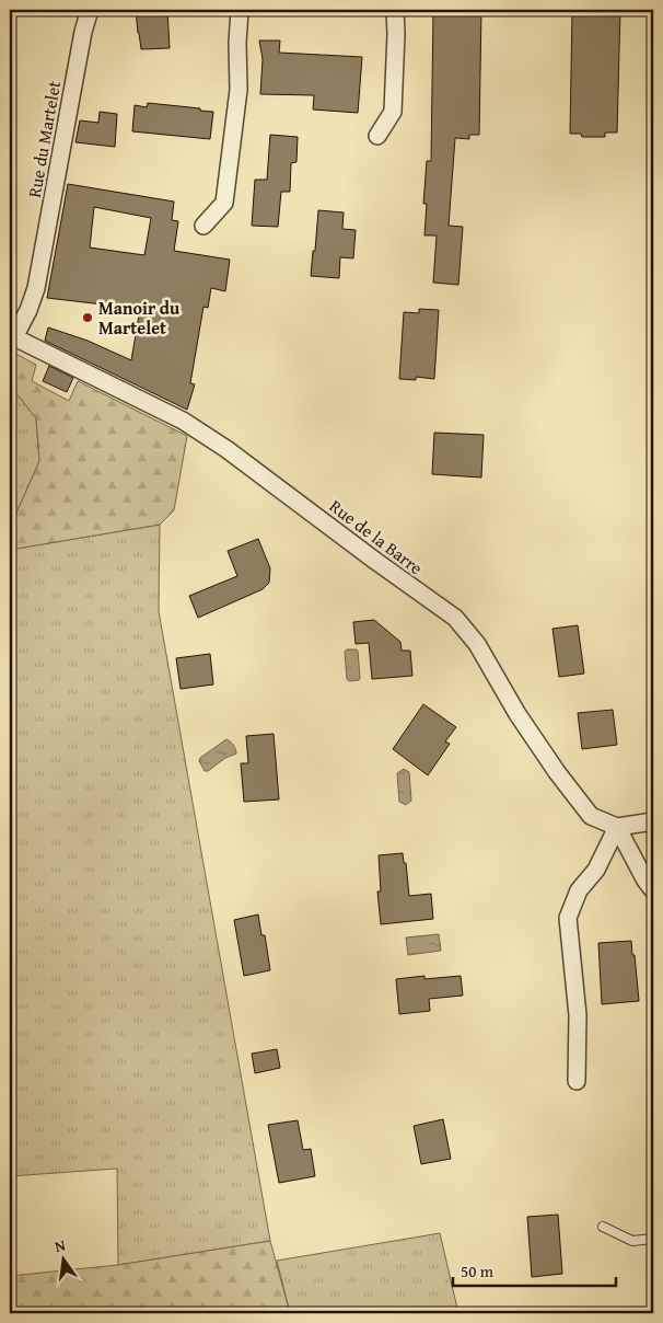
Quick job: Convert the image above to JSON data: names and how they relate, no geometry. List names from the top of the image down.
{
  "streets": {
    "street": ["Rue du Martelet", "Rue de la Barre"]
  },
  "crossings": [
    ["Rue du Martelet", "Rue de la Barre"]
  ],
  "places": ["Manoir du Martelet"],
  "scale_bar": "50 m",
  "north": "top"
}
